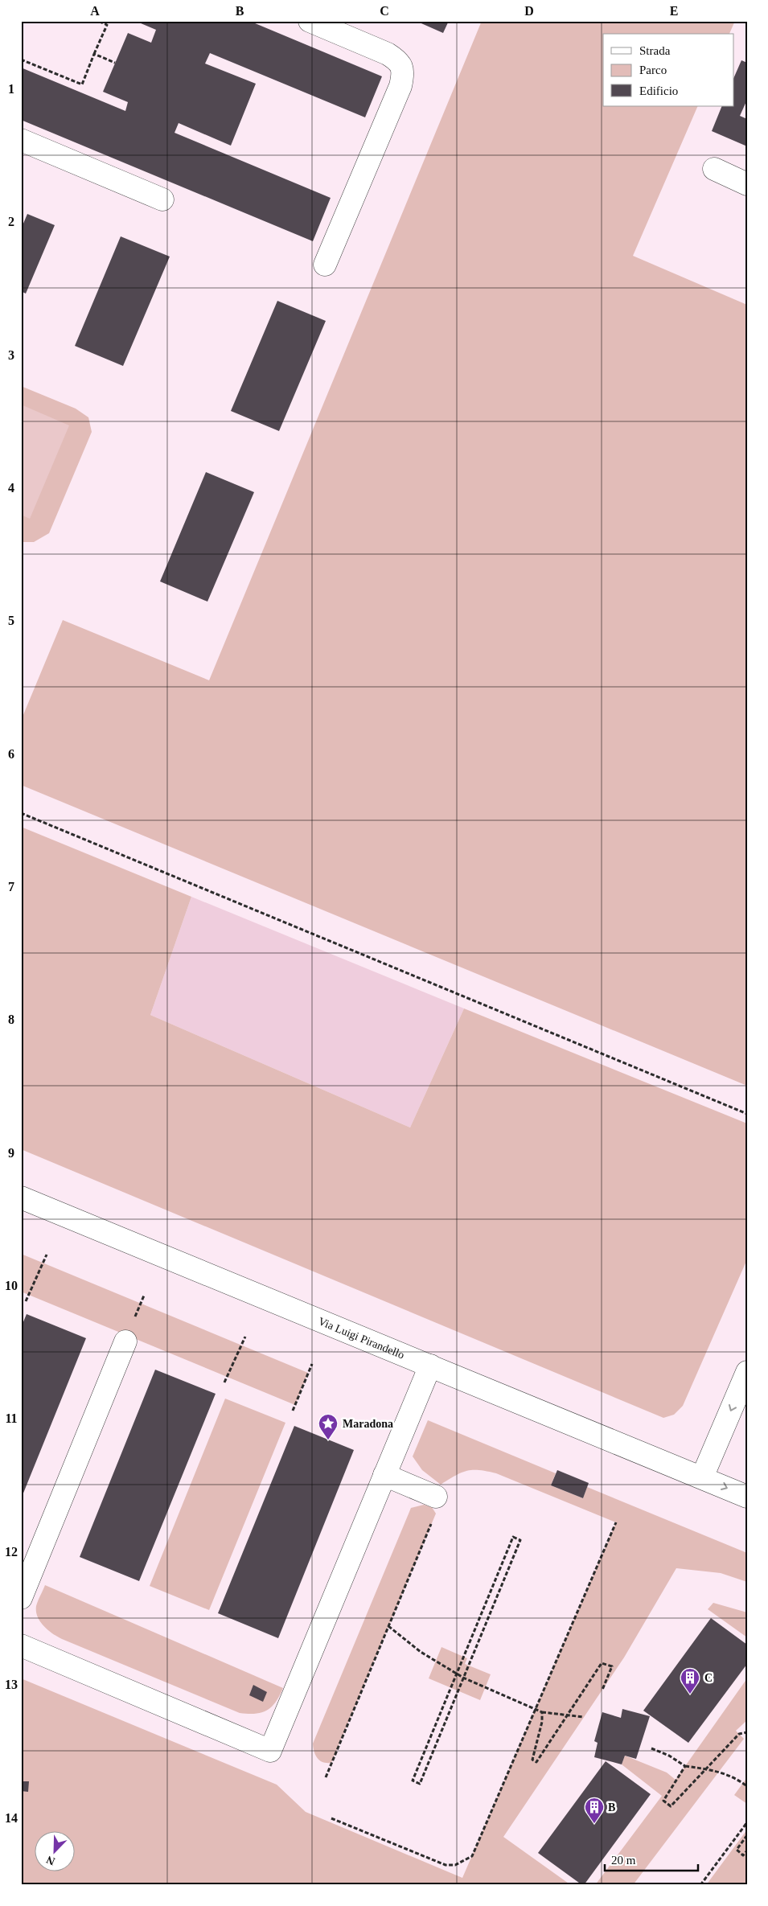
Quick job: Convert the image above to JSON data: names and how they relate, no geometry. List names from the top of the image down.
{
  "streets": {
    "street": ["Via Luigi Pirandello"]
  },
  "places": {
    "place": ["Maradona"],
    "building": ["C", "B"]
  },
  "legend": ["Strada", "Parco", "Edificio"],
  "scale_bar": "20 m",
  "north": "bottom left",
  "grid": {
    "columns": [
      "A",
      "B",
      "C",
      "D",
      "E"
    ],
    "rows": [
      "1",
      "2",
      "3",
      "4",
      "5",
      "6",
      "7",
      "8",
      "9",
      "10",
      "11",
      "12",
      "13",
      "14"
    ]
  }
}
